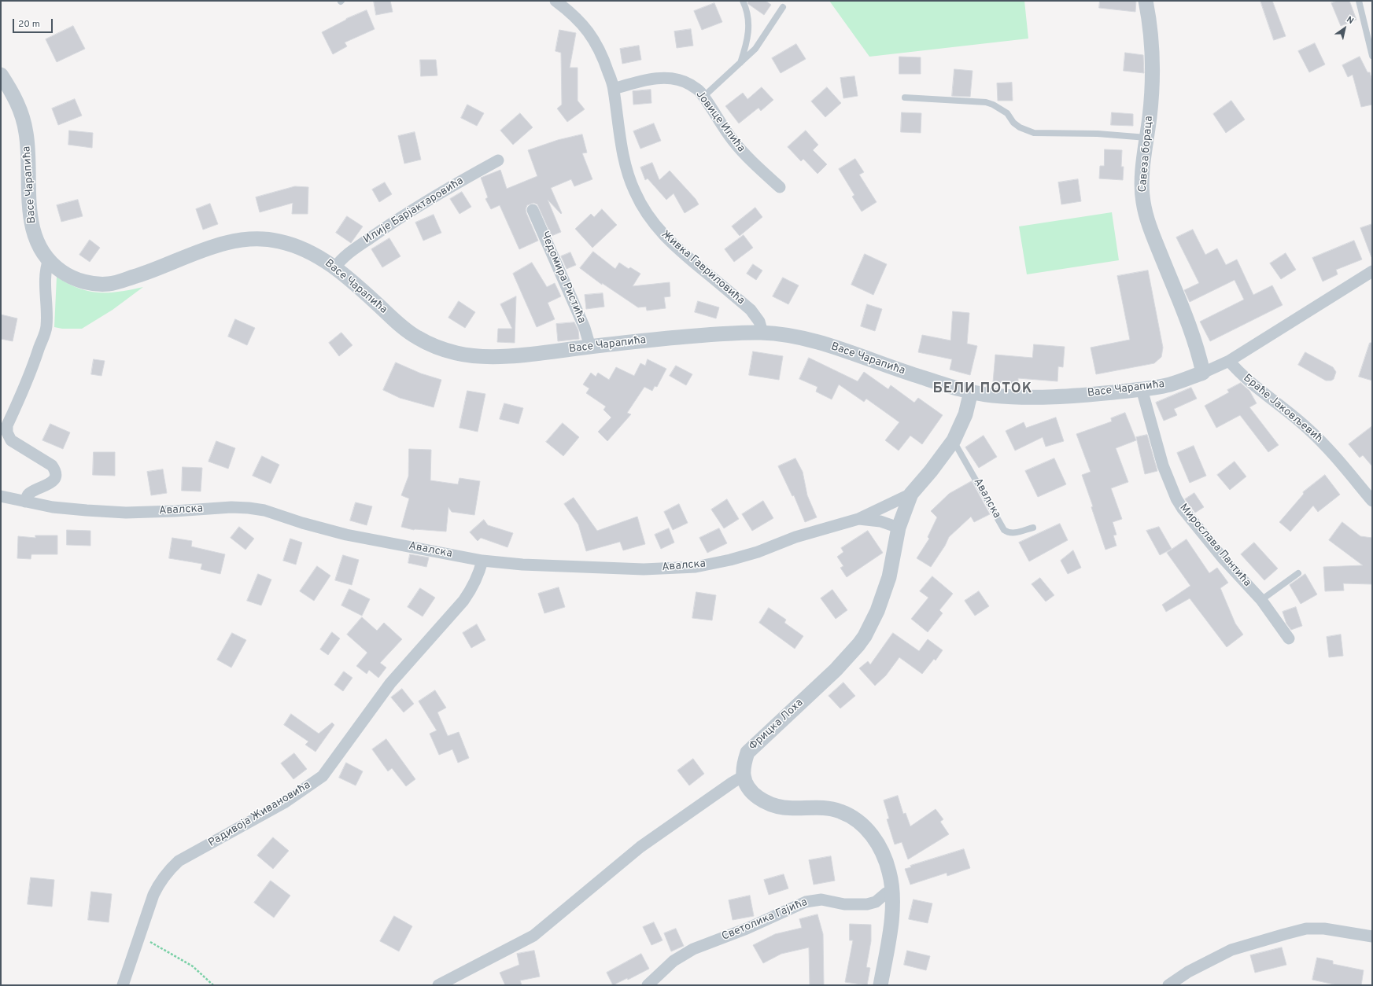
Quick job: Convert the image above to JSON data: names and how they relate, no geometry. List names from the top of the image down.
{
  "streets": {
    "street": [
      "Јовице Илића",
      "Савеза бораца",
      "Васе Чарапића",
      "Илије Барјактаровића",
      "Живка Гавриловића",
      "Чедомира Ристића",
      "Браће Јаковљевић",
      "Авалска",
      "Мирослава Пантића",
      "Фрицка Лоха",
      "Радивоја Живановића",
      "Светолика Гајића"
    ]
  },
  "crossings": [
    ["Јовице Илића", "Живка Гавриловића"],
    ["Савеза бораца", "Васе Чарапића"],
    ["Васе Чарапића", "Илије Барјактаровића"],
    ["Васе Чарапића", "Живка Гавриловића"],
    ["Васе Чарапића", "Чедомира Ристића"],
    ["Васе Чарапића", "Браће Јаковљевић"],
    ["Васе Чарапића", "Авалска"],
    ["Васе Чарапића", "Мирослава Пантића"],
    ["Авалска", "Фрицка Лоха"],
    ["Авалска", "Радивоја Живановића"]
  ],
  "districts": ["БЕЛИ ПОТОК"],
  "scale_bar": "20 m",
  "north": "top right"
}
